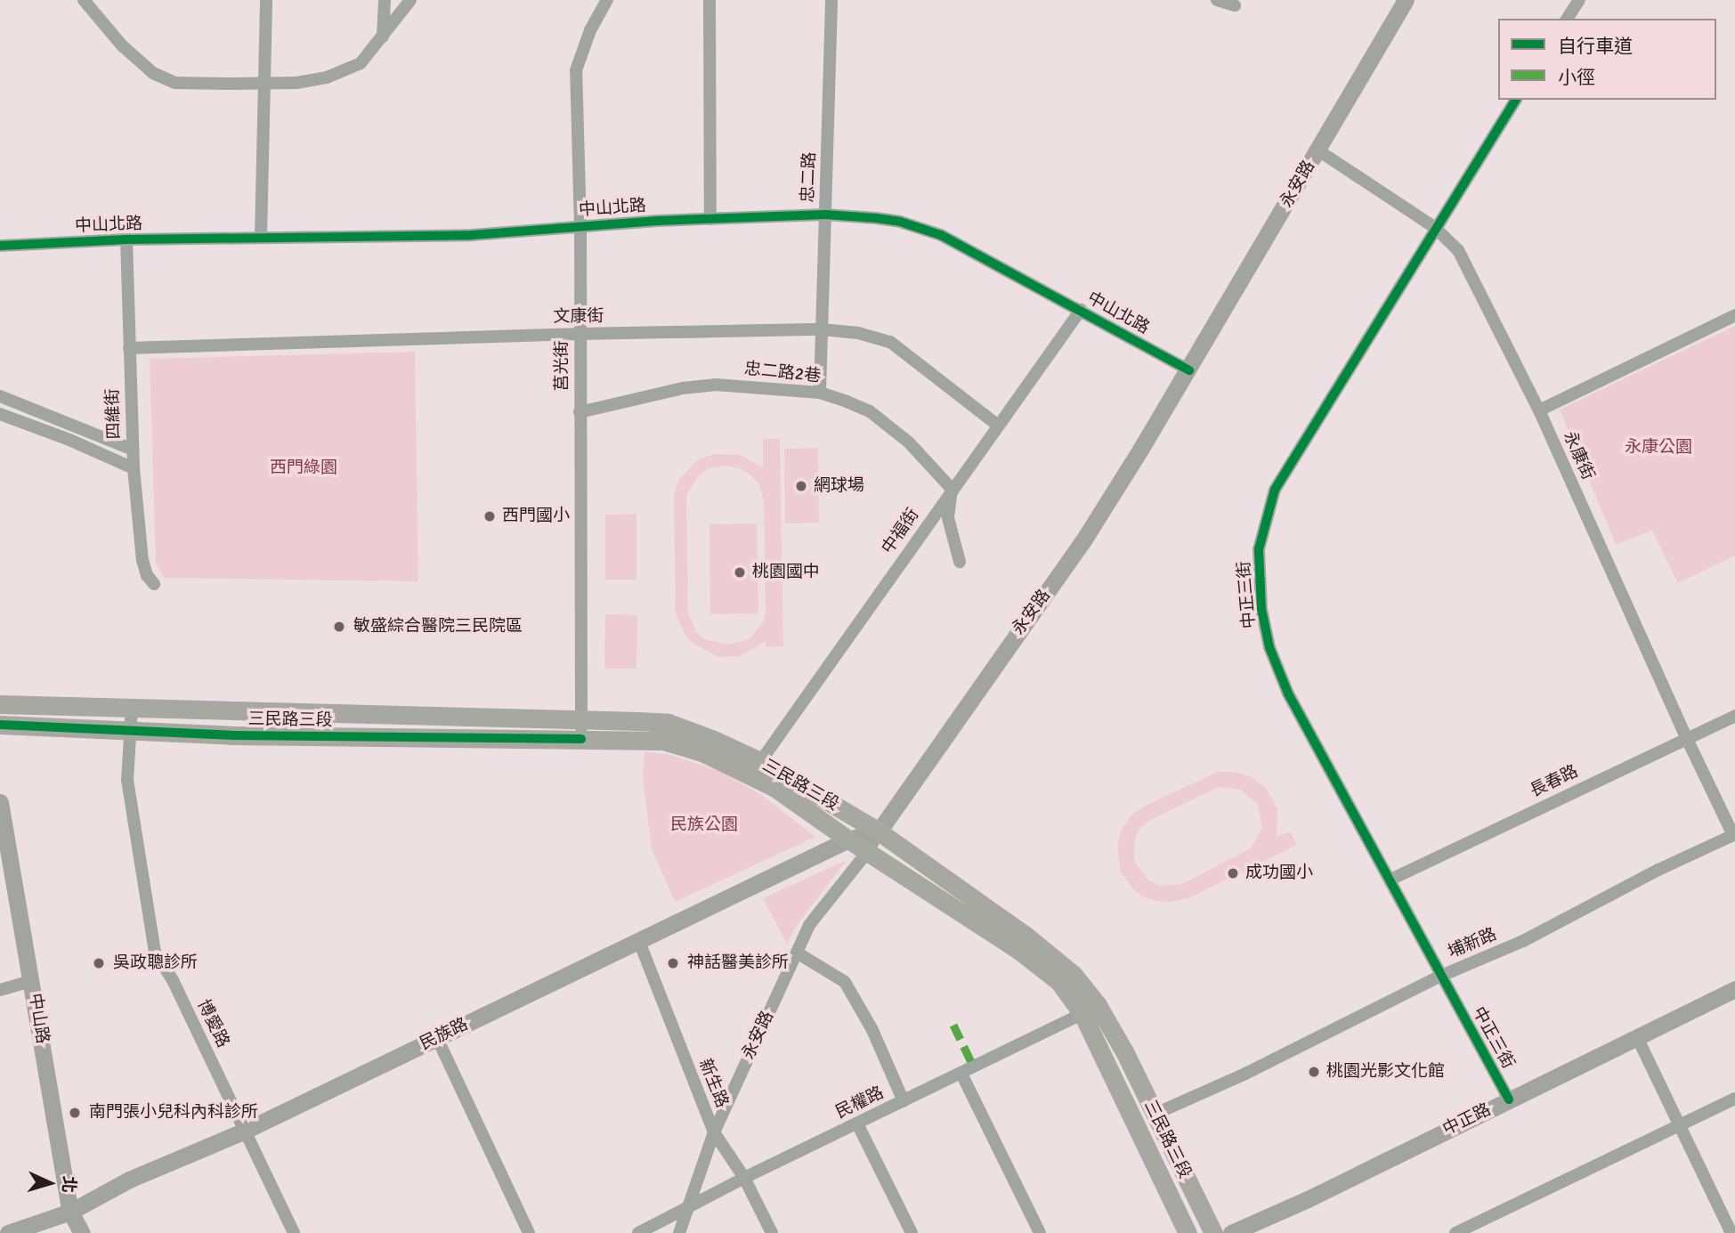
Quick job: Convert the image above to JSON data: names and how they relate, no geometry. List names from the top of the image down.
{
  "streets": {
    "main road": [
      "永安路",
      "三民路三段",
      "中山路",
      "民族路",
      "中正路"
    ],
    "street": [
      "忠二路",
      "中山北路",
      "文康街",
      "莒光街",
      "忠二路2巷",
      "四維街",
      "永康街",
      "中福街",
      "中正三街",
      "長春路",
      "埔新路",
      "博愛路",
      "新生路",
      "民權路"
    ]
  },
  "crossings": [
    ["忠二路", "中山北路"],
    ["忠二路", "文康街"],
    ["忠二路", "忠二路2巷"],
    ["永安路", "中山北路"],
    ["永安路", "永康街"],
    ["永安路", "三民路三段"],
    ["永安路", "民族路"],
    ["永安路", "新生路"],
    ["永安路", "民權路"],
    ["中山北路", "莒光街"],
    ["中山北路", "四維街"],
    ["中山北路", "中福街"],
    ["文康街", "莒光街"],
    ["文康街", "四維街"],
    ["文康街", "中福街"],
    ["莒光街", "忠二路2巷"],
    ["莒光街", "三民路三段"],
    ["忠二路2巷", "中福街"],
    ["永康街", "中正三街"],
    ["永康街", "長春路"],
    ["永康街", "埔新路"],
    ["中福街", "三民路三段"],
    ["中正三街", "長春路"],
    ["中正三街", "埔新路"],
    ["中正三街", "中正路"],
    ["三民路三段", "埔新路"],
    ["三民路三段", "博愛路"],
    ["三民路三段", "民族路"],
    ["三民路三段", "民權路"],
    ["中山路", "民族路"],
    ["博愛路", "民族路"],
    ["民族路", "新生路"],
    ["新生路", "民權路"]
  ],
  "parks": ["永康公園", "西門綠園", "民族公園"],
  "places": [
    "網球場",
    "西門國小",
    "桃園國中",
    "敏盛綜合醫院三民院區",
    "成功國小",
    "吳政聰診所",
    "神話醫美診所",
    "桃園光影文化館",
    "南門張小兒科內科診所"
  ],
  "legend": ["自行車道", "小徑"],
  "north": "right"
}
